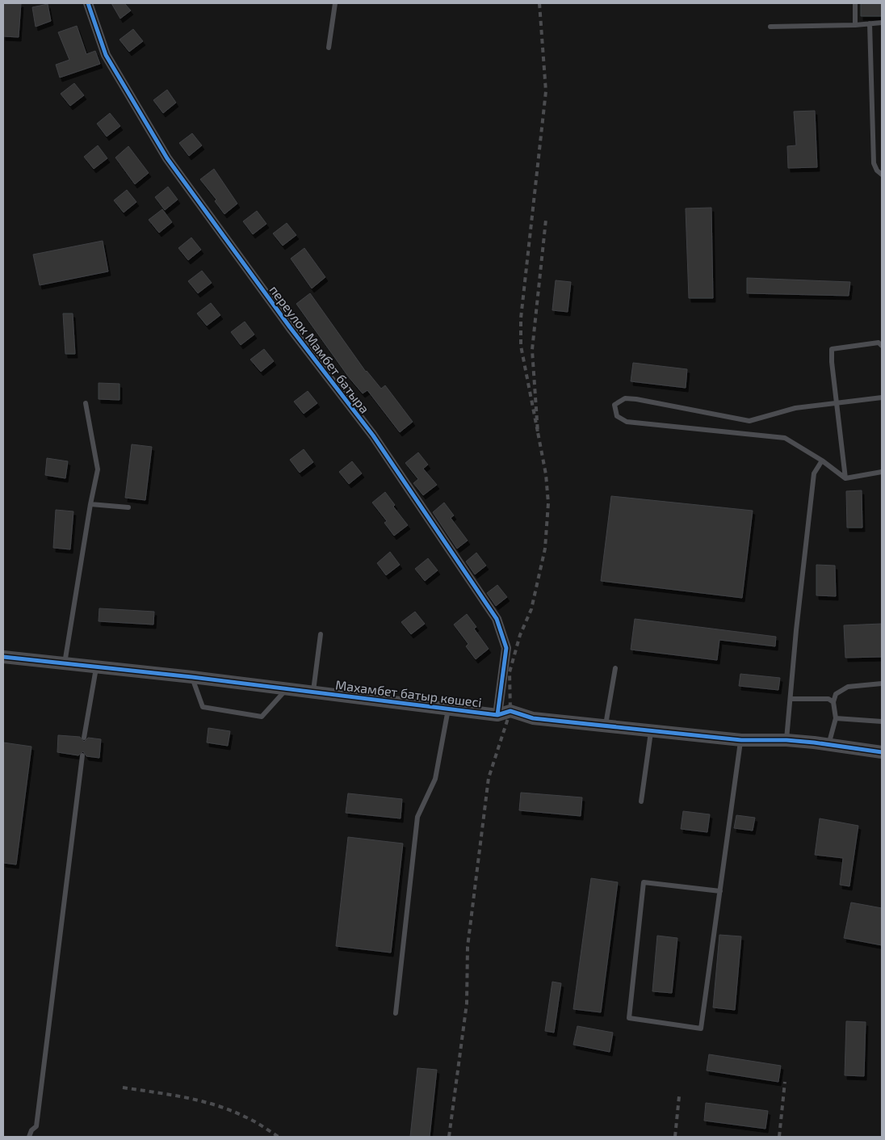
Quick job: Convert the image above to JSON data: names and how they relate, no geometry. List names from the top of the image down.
{
  "streets": {
    "street": ["переулок Мамбет батыра", "Махамбет батыр көшесі"]
  },
  "crossings": [
    ["переулок Мамбет батыра", "Махамбет батыр көшесі"]
  ]
}
